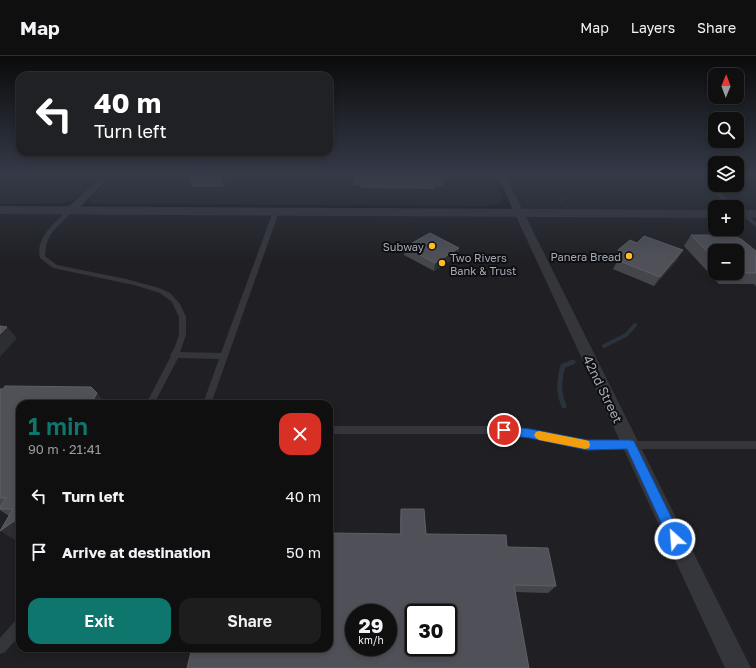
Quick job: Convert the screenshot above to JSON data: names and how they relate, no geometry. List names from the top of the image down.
{
  "streets": {
    "street": ["42nd Street"]
  },
  "places": ["Subway", "Panera Bread", "Two Rivers Bank & Trust"],
  "north": "top",
  "page": {
    "header": "Map",
    "nav": ["Map", "Layers", "Share"],
    "map_buttons": ["+", "−"],
    "turn": ["40 m", "Turn left"],
    "heading": ["1 min", "90 m · 21:41"],
    "list": [
      {
        "name": "Turn left",
        "value": "40 m"
      },
      {
        "name": "Arrive at destination",
        "value": "50 m"
      }
    ],
    "buttons": ["Exit", "Share"],
    "speed": "29 km/h",
    "limit": "30"
  }
}
